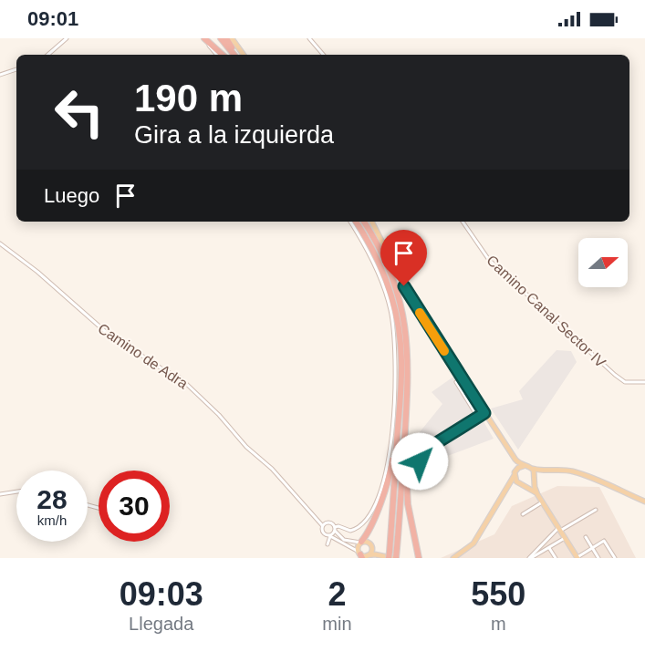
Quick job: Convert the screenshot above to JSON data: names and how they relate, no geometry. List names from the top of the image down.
{
  "streets": {
    "street": ["Camino Canal Sector IV", "Camino de Adra"]
  },
  "north": "right",
  "page": {
    "status": "09:01",
    "turn": ["190 m", "Gira a la izquierda"],
    "then": "Luego",
    "speed": "28 km/h",
    "limit": "30",
    "eta": [
      "09:03",
      "Llegada",
      "2",
      "min",
      "550",
      "m"
    ]
  }
}
